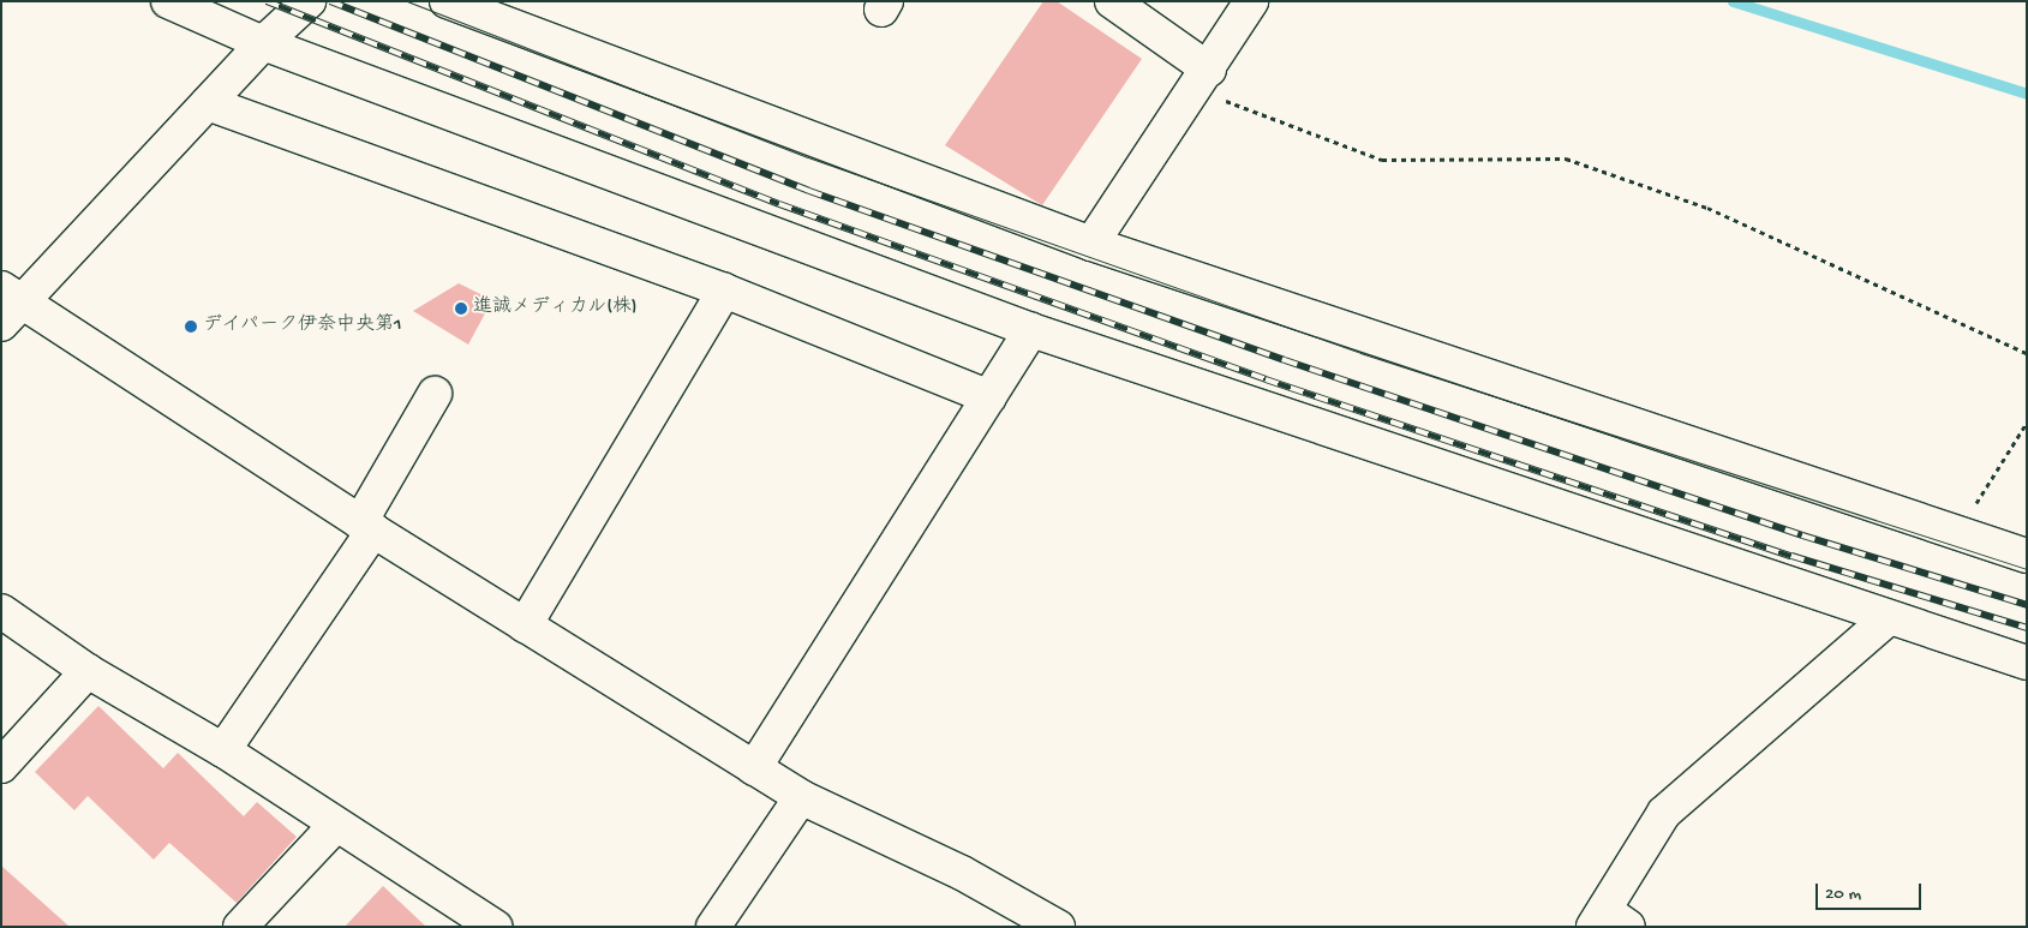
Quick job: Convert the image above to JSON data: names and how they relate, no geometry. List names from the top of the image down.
{
  "places": ["進誠メディカル(株)", "デイパーク伊奈中央第1"],
  "scale_bar": "20 m"
}
